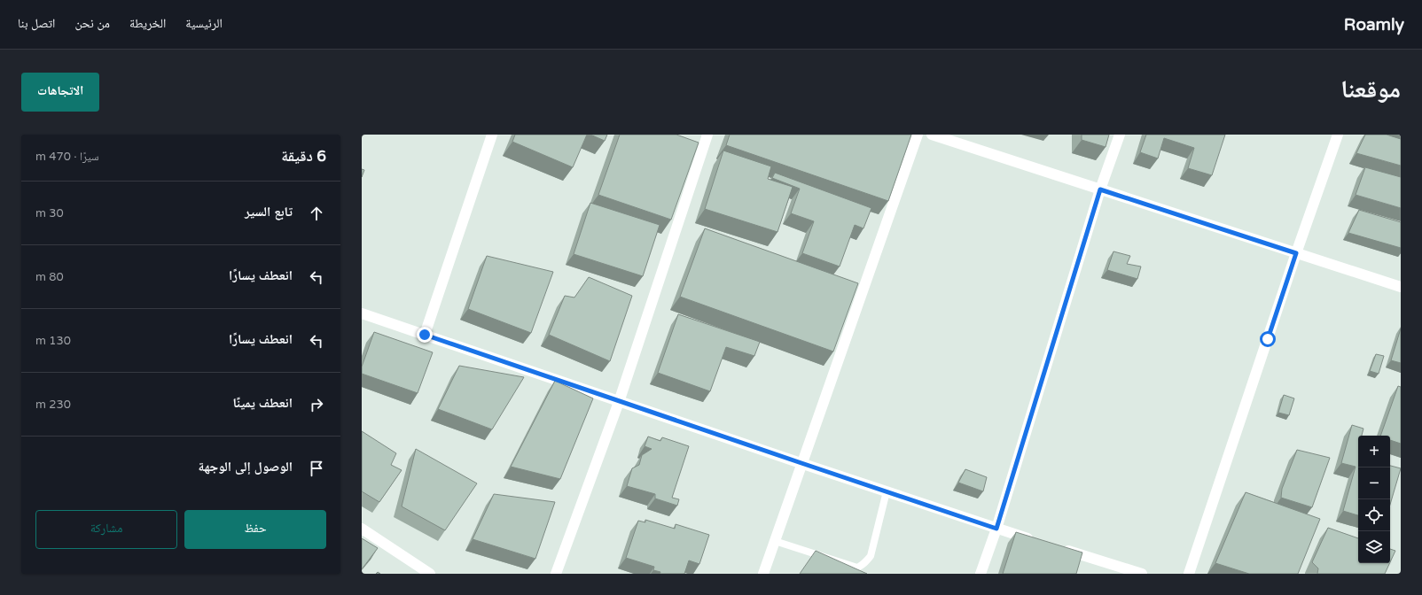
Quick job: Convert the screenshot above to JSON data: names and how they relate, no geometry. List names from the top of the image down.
{
  "page": {
    "header": "Roamly",
    "nav": [
      "الرئيسية",
      "الخريطة",
      "من نحن",
      "اتصل بنا"
    ],
    "title": "موقعنا",
    "buttons": [
      "الاتجاهات",
      ["حفظ", "مشاركة"]
    ],
    "heading": ["6 دقيقة", "سيرًا · 470 m"],
    "list": [
      ["تابع السير", "30 m"],
      ["انعطف يسارًا", "80 m"],
      ["انعطف يسارًا", "130 m"],
      ["انعطف يمينًا", "230 m"],
      "الوصول إلى الوجهة"
    ],
    "map_buttons": ["+", "−"]
  }
}
